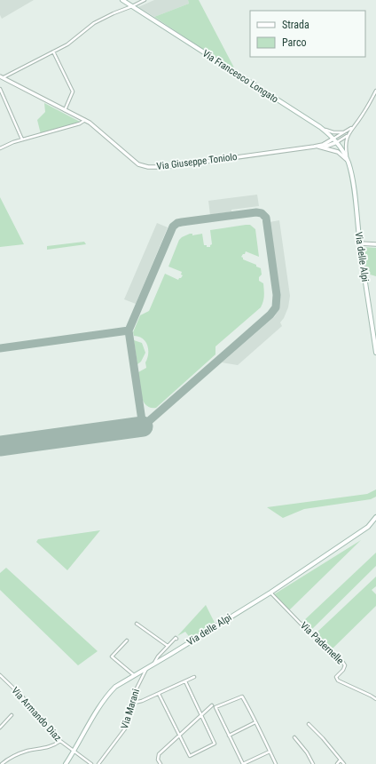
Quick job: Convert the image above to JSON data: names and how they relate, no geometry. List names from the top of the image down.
{
  "streets": {
    "main road": ["Via Francesco Longato", "Via delle Alpi"],
    "street": [
      "Via Giuseppe Toniolo",
      "Via Padernelle",
      "Via Marani",
      "Via Armando Diaz"
    ]
  },
  "crossings": [
    ["Via Francesco Longato", "Via Giuseppe Toniolo"],
    ["Via Francesco Longato", "Via delle Alpi"],
    ["Via Giuseppe Toniolo", "Via delle Alpi"],
    ["Via delle Alpi", "Via Padernelle"],
    ["Via delle Alpi", "Via Marani"],
    ["Via delle Alpi", "Via Armando Diaz"]
  ],
  "legend": ["Strada", "Parco"]
}
